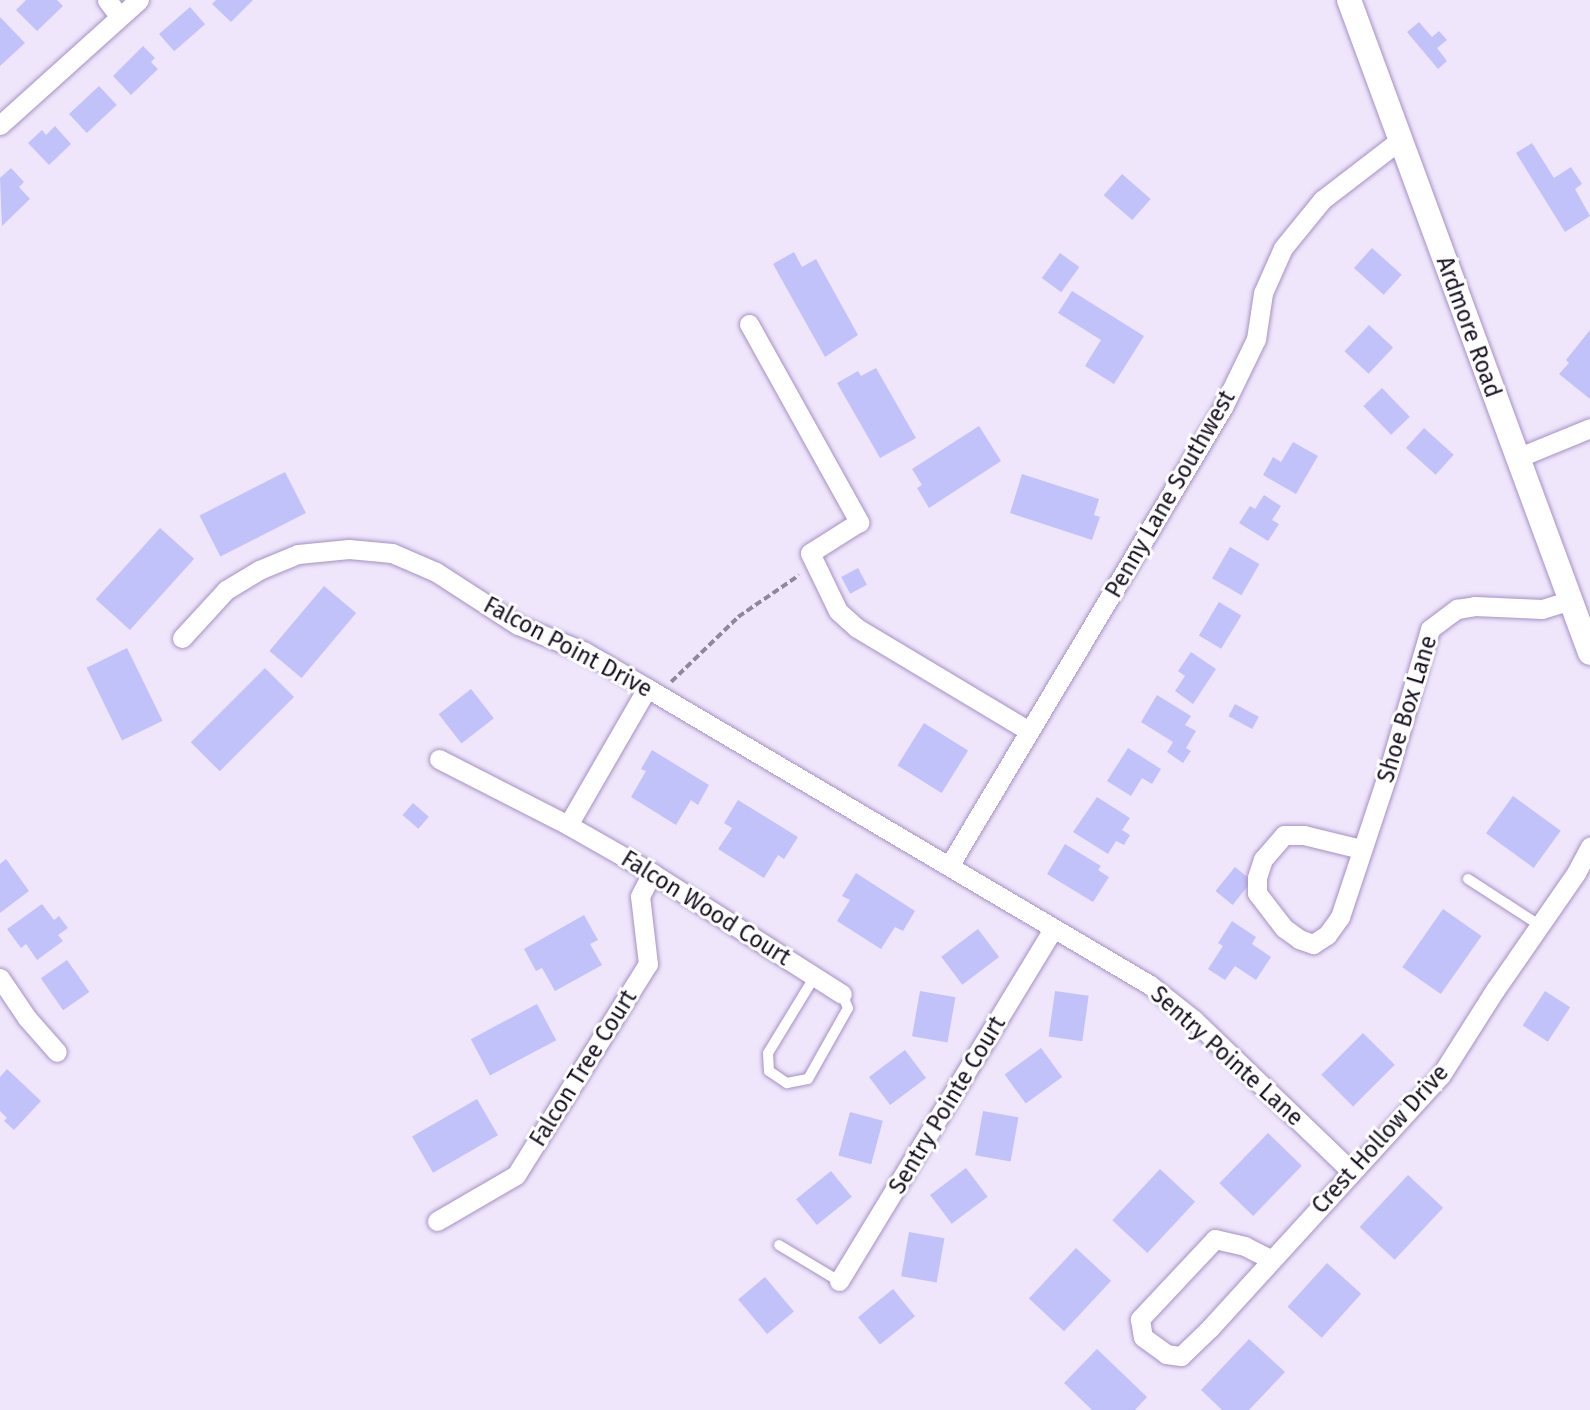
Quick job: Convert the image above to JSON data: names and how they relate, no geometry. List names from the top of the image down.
{
  "streets": {
    "street": [
      "Ardmore Road",
      "Penny Lane Southwest",
      "Falcon Point Drive",
      "Shoe Box Lane",
      "Falcon Wood Court",
      "Sentry Pointe Lane",
      "Falcon Tree Court",
      "Sentry Pointe Court",
      "Crest Hollow Drive"
    ]
  },
  "crossings": [
    ["Ardmore Road", "Penny Lane Southwest"],
    ["Ardmore Road", "Shoe Box Lane"],
    ["Penny Lane Southwest", "Falcon Point Drive"],
    ["Penny Lane Southwest", "Sentry Pointe Lane"],
    ["Falcon Point Drive", "Sentry Pointe Lane"],
    ["Falcon Wood Court", "Falcon Tree Court"],
    ["Sentry Pointe Lane", "Sentry Pointe Court"],
    ["Sentry Pointe Lane", "Crest Hollow Drive"]
  ]
}
